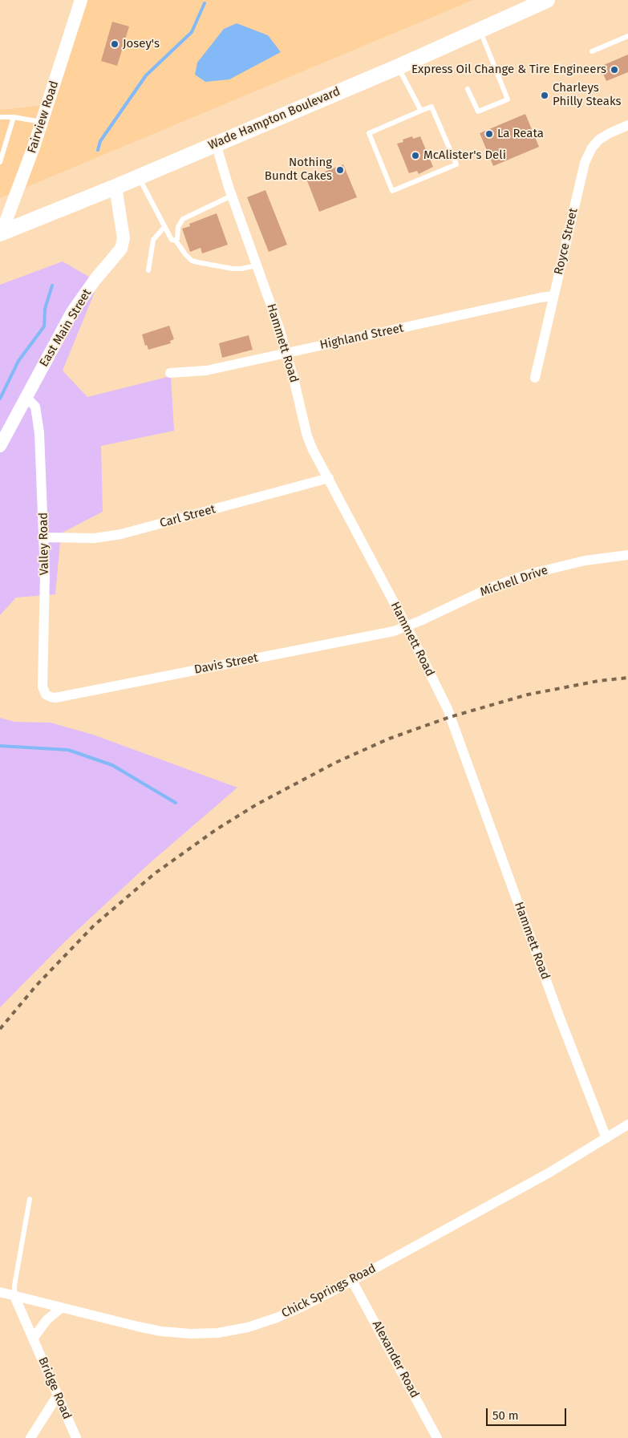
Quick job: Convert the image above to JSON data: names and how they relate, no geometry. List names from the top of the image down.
{
  "streets": {
    "main road": ["Wade Hampton Boulevard"],
    "street": [
      "Fairview Road",
      "Royce Street",
      "East Main Street",
      "Highland Street",
      "Hammett Road",
      "Carl Street",
      "Valley Road",
      "Michell Drive",
      "Davis Street",
      "Chick Springs Road",
      "Alexander Road",
      "Bridge Road"
    ]
  },
  "crossings": [
    ["Fairview Road", "Wade Hampton Boulevard"],
    ["Wade Hampton Boulevard", "East Main Street"],
    ["Wade Hampton Boulevard", "Hammett Road"],
    ["Royce Street", "Highland Street"],
    ["East Main Street", "Valley Road"],
    ["Highland Street", "Hammett Road"],
    ["Hammett Road", "Carl Street"],
    ["Hammett Road", "Michell Drive"],
    ["Hammett Road", "Davis Street"],
    ["Hammett Road", "Chick Springs Road"],
    ["Carl Street", "Valley Road"],
    ["Valley Road", "Davis Street"],
    ["Michell Drive", "Davis Street"],
    ["Chick Springs Road", "Alexander Road"],
    ["Chick Springs Road", "Bridge Road"]
  ],
  "places": [
    "Josey's",
    "Express Oil Change & Tire Engineers",
    "Charleys Philly Steaks",
    "La Reata",
    "McAlister's Deli",
    "Nothing Bundt Cakes"
  ],
  "scale_bar": "50 m"
}
